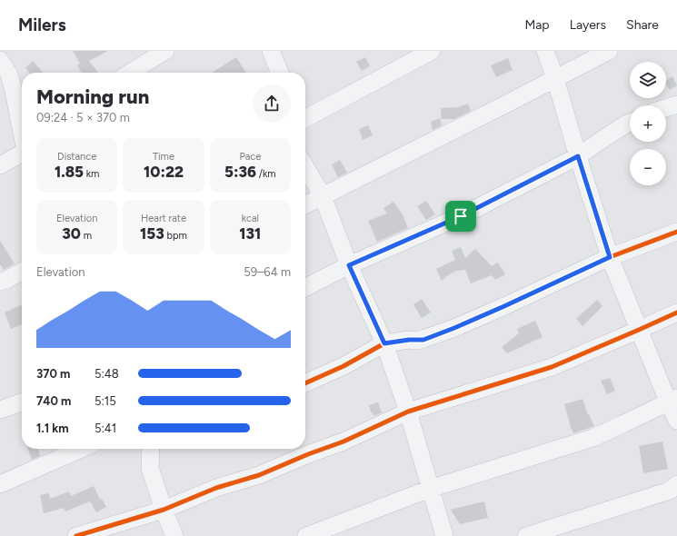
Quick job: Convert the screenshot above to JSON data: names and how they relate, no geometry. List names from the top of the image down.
{
  "page": {
    "header": "Milers",
    "nav": ["Map", "Layers", "Share"],
    "map_buttons": ["+", "−"],
    "heading": ["Morning run", "09:24 · 5 × 370 m"],
    "stats": [
      ["Distance", "1.85 km"],
      ["Time", "10:22"],
      ["Pace", "5:36 /km"],
      ["Elevation", "30 m"],
      ["Heart rate", "153 bpm"],
      ["kcal", "131"]
    ],
    "chart": ["Elevation", "59–64 m"],
    "list": [
      {
        "name": "370 m",
        "note": "5:48"
      },
      {
        "name": "740 m",
        "note": "5:15"
      },
      {
        "name": "1.1 km",
        "note": "5:41"
      }
    ]
  }
}
